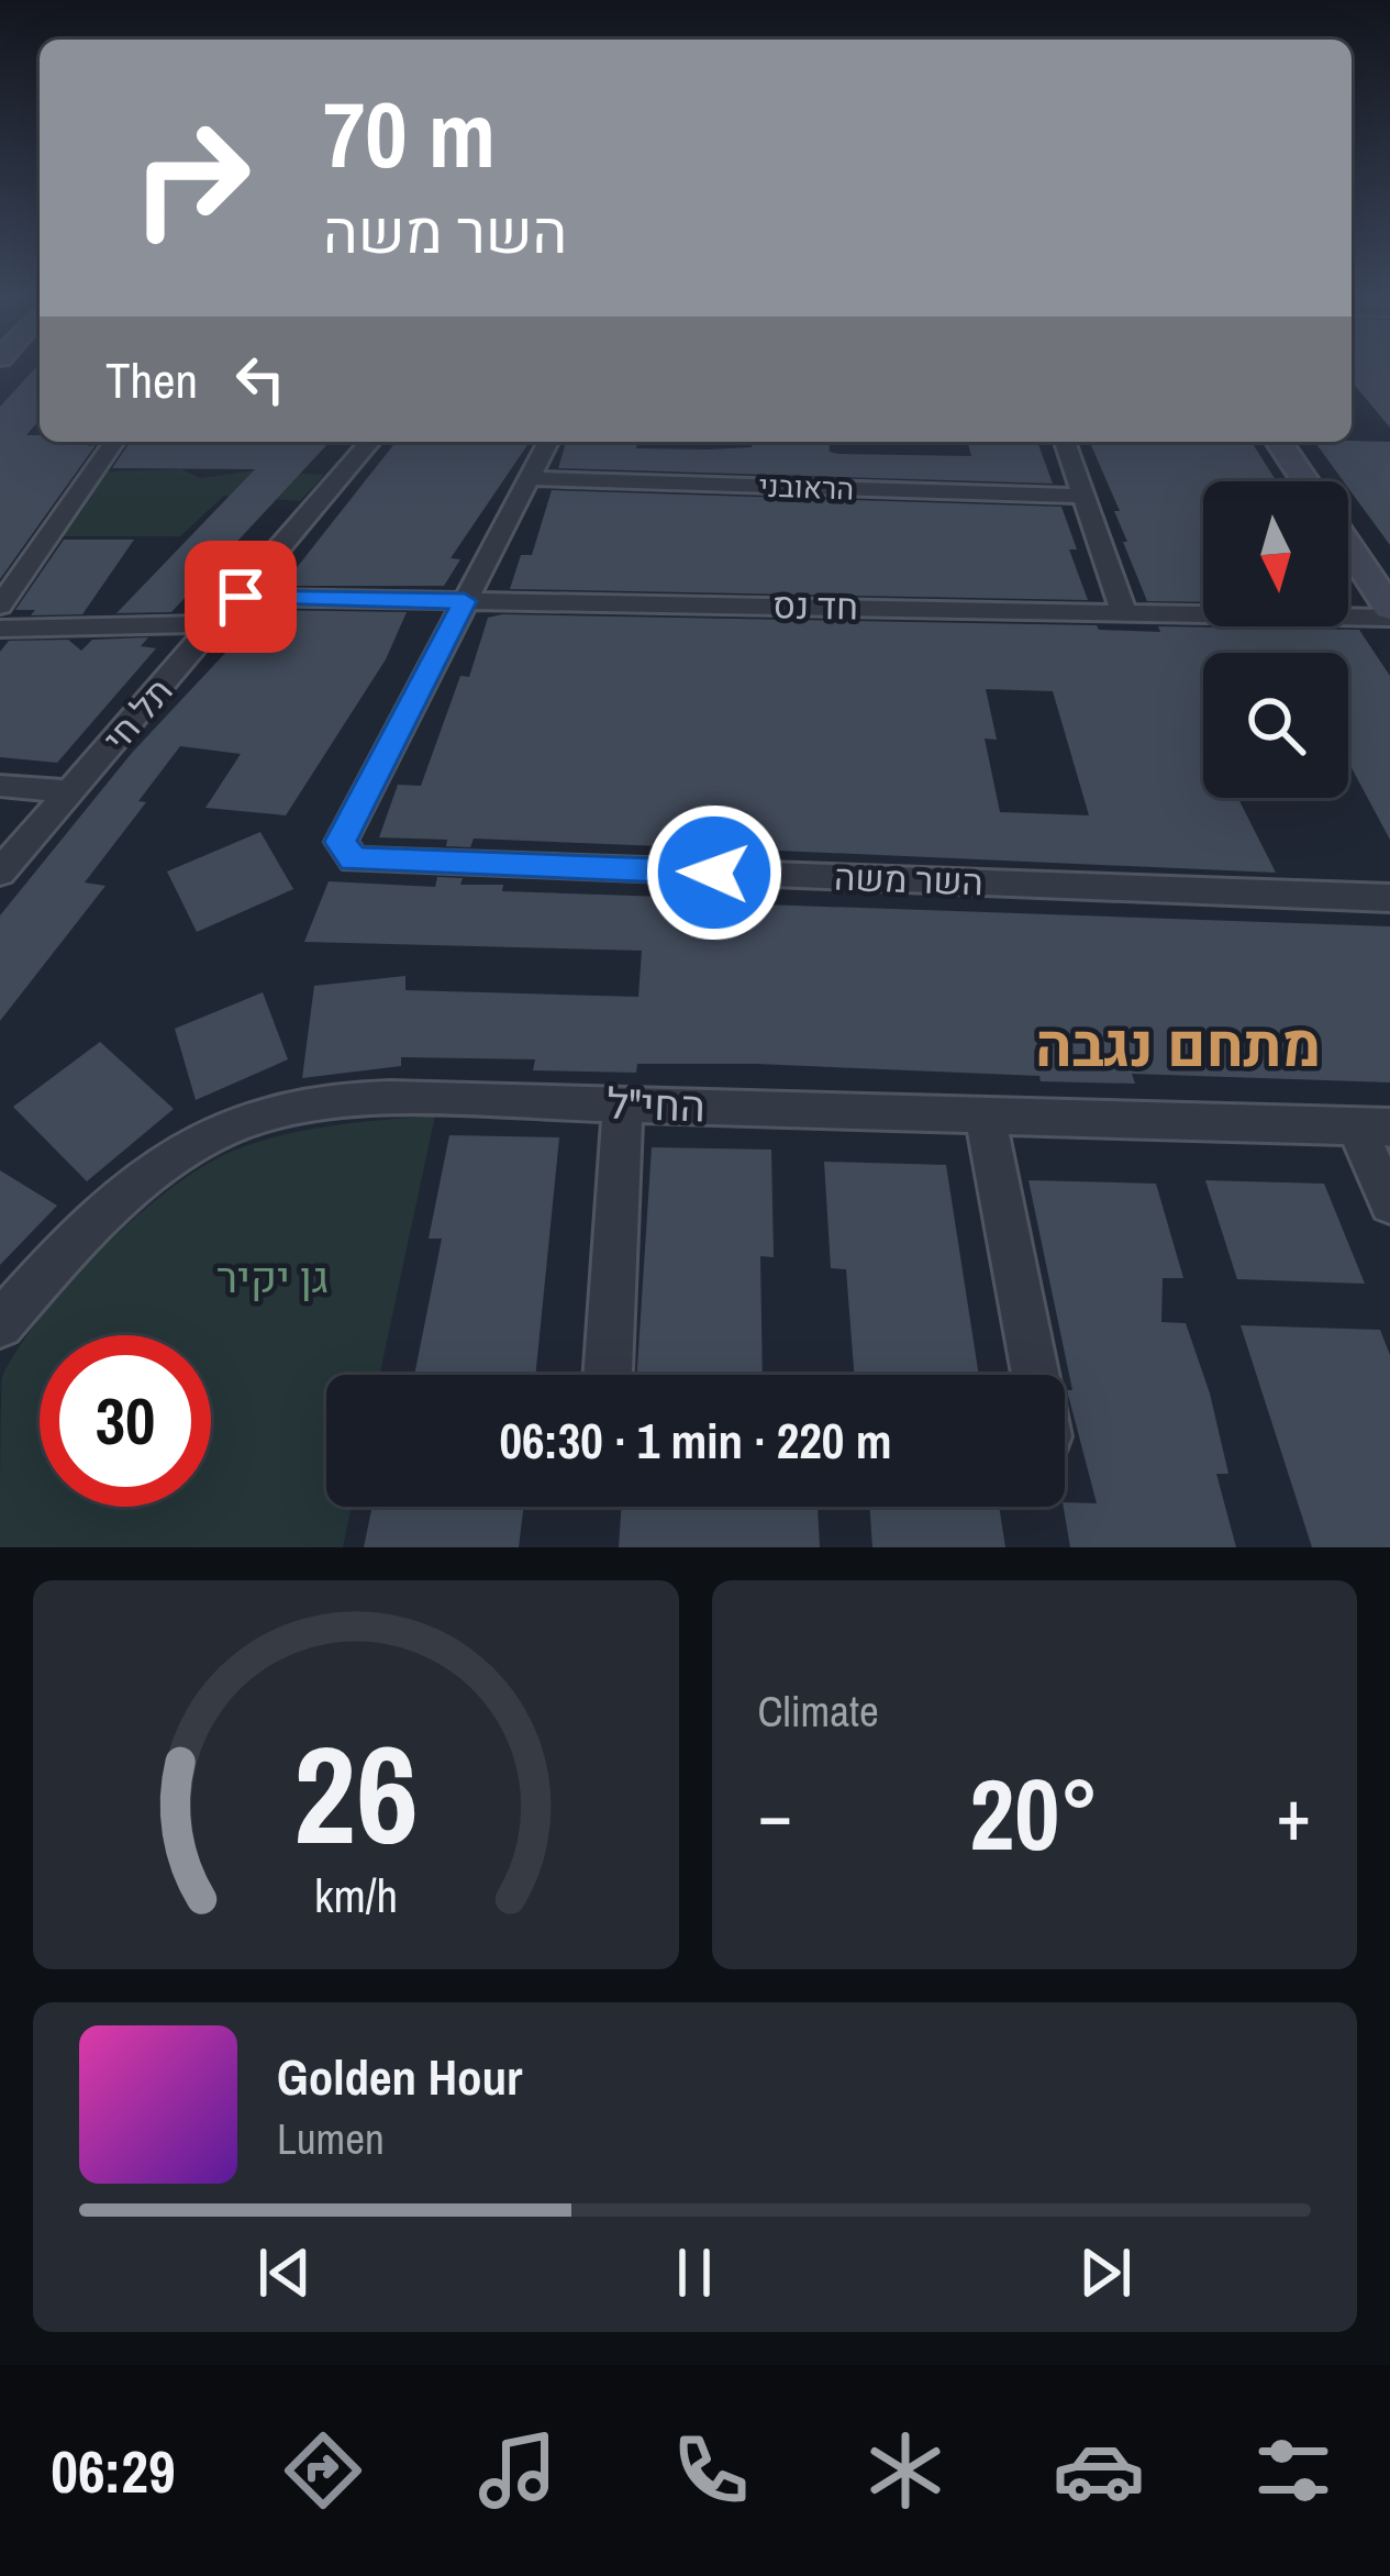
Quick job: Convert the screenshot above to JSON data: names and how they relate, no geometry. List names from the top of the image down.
{
  "streets": {
    "street": [
      "הראובני",
      "חד נס",
      "תל חי",
      "השר משה",
      "החי\"ל"
    ]
  },
  "crossings": [
    ["הראובני", "השר משה"],
    ["חד נס", "תל חי"],
    ["חד נס", "השר משה"]
  ],
  "districts": ["מתחם נגבה"],
  "parks": ["גן יקיר"],
  "north": "bottom",
  "page": {
    "turn": ["70 m", "השר משה"],
    "then": "Then",
    "limit": "30",
    "trip": "06:30 · 1 min · 220 m",
    "tile": "Climate",
    "heat": ["−", "20°", "+"],
    "song": ["Golden Hour", "Lumen"],
    "tabs": "06:29",
    "gauge": ["26", "km/h"]
  }
}
